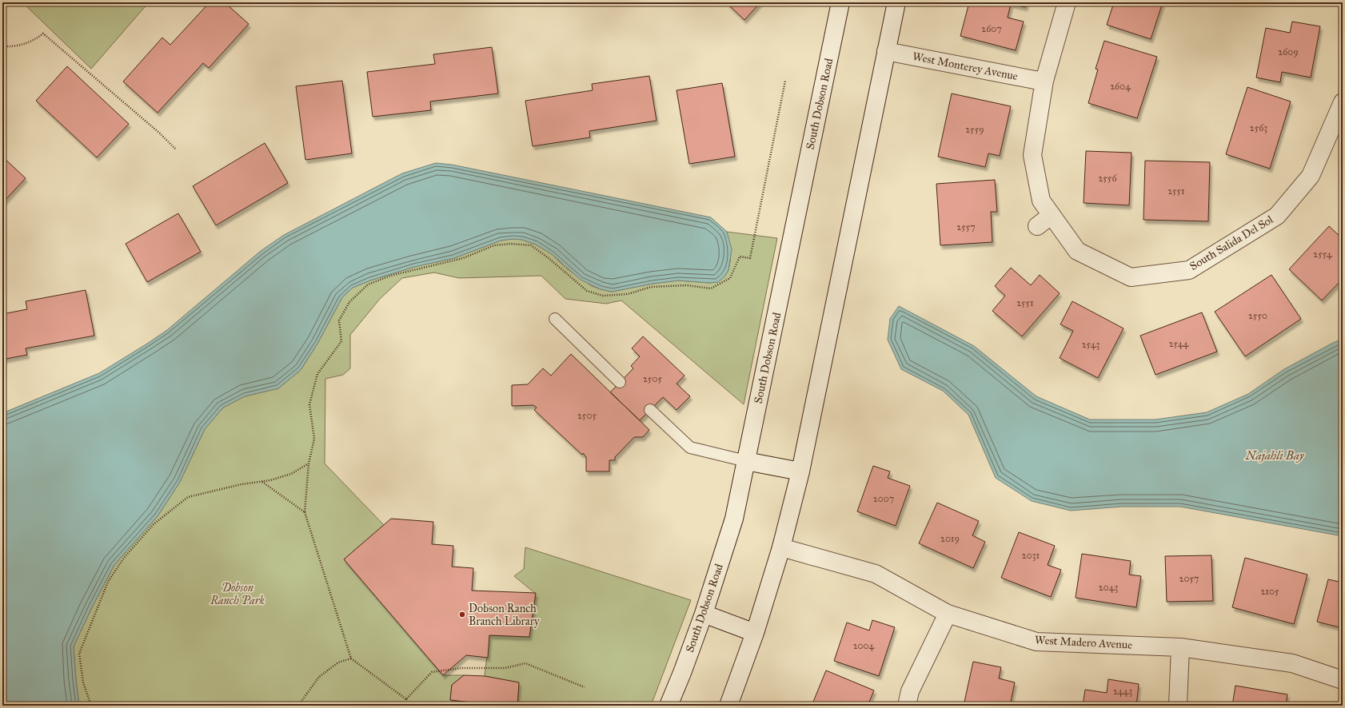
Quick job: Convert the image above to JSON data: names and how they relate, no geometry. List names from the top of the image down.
{
  "streets": {
    "main road": [
      "West Monterey Avenue",
      "South Dobson Road",
      "South Salida Del Sol",
      "West Madero Avenue"
    ]
  },
  "water": ["Najahli Bay"],
  "parks": ["Dobson Ranch Park"],
  "places": ["Dobson Ranch Branch Library"],
  "house_numbers": [
    "2607",
    "2609",
    "2604",
    "2563",
    "2559",
    "2556",
    "2551",
    "2557",
    "2554",
    "2551",
    "2550",
    "2544",
    "2543",
    "2505",
    "2505",
    "2007",
    "2019",
    "2031",
    "2057",
    "2043",
    "2105",
    "2004",
    "2443"
  ]
}
